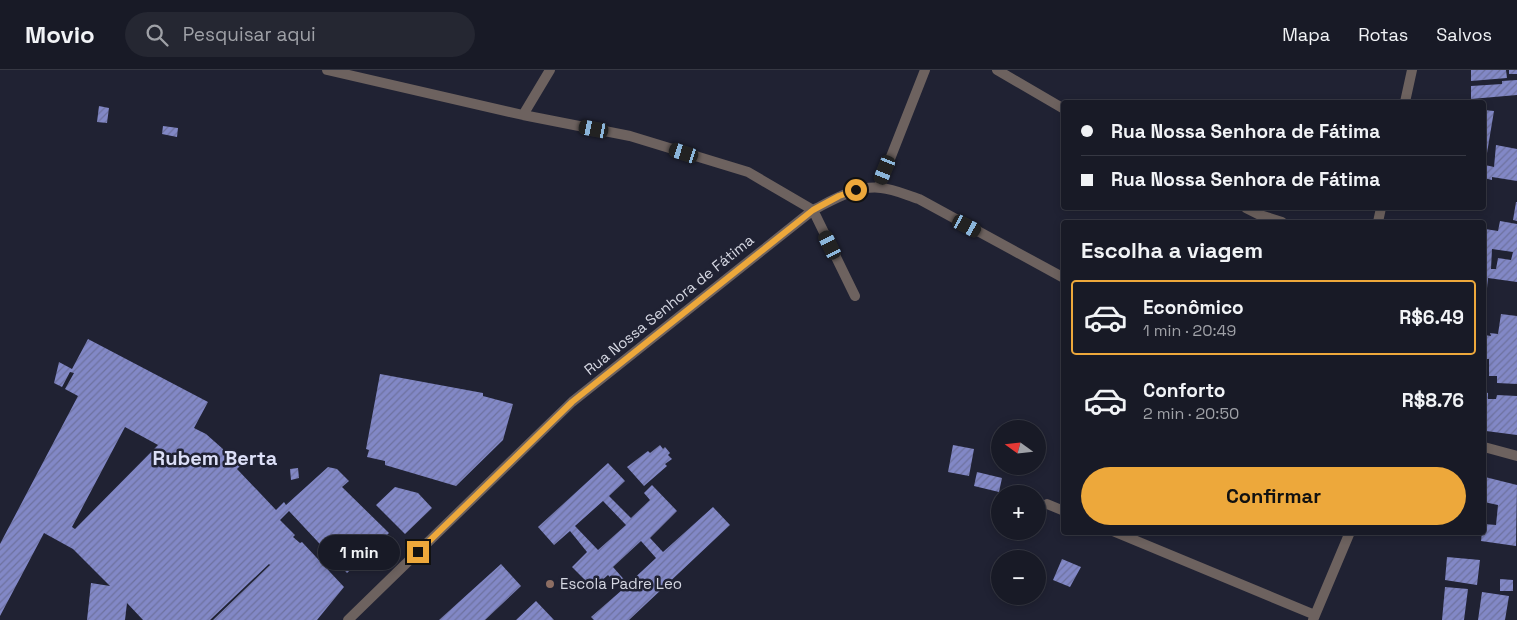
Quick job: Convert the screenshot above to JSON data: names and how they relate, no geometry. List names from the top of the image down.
{
  "streets": {
    "street": ["Rua Nossa Senhora de Fátima"]
  },
  "districts": ["Rubem Berta"],
  "places": ["Escola Padre Leo"],
  "north": "left",
  "page": {
    "header": "Movio",
    "search": "Pesquisar aqui",
    "nav": ["Mapa", "Rotas", "Salvos"],
    "banner": ["Rua Nossa Senhora de Fátima", "Rua Nossa Senhora de Fátima"],
    "heading": "Escolha a viagem",
    "list": [
      {
        "name": "Econômico",
        "note": "1 min · 20:49",
        "value": "R$6.49"
      },
      {
        "name": "Conforto",
        "note": "2 min · 20:50",
        "value": "R$8.76"
      }
    ],
    "map_buttons": ["+", "−"],
    "buttons": "Confirmar",
    "bubble": "1 min"
  }
}
